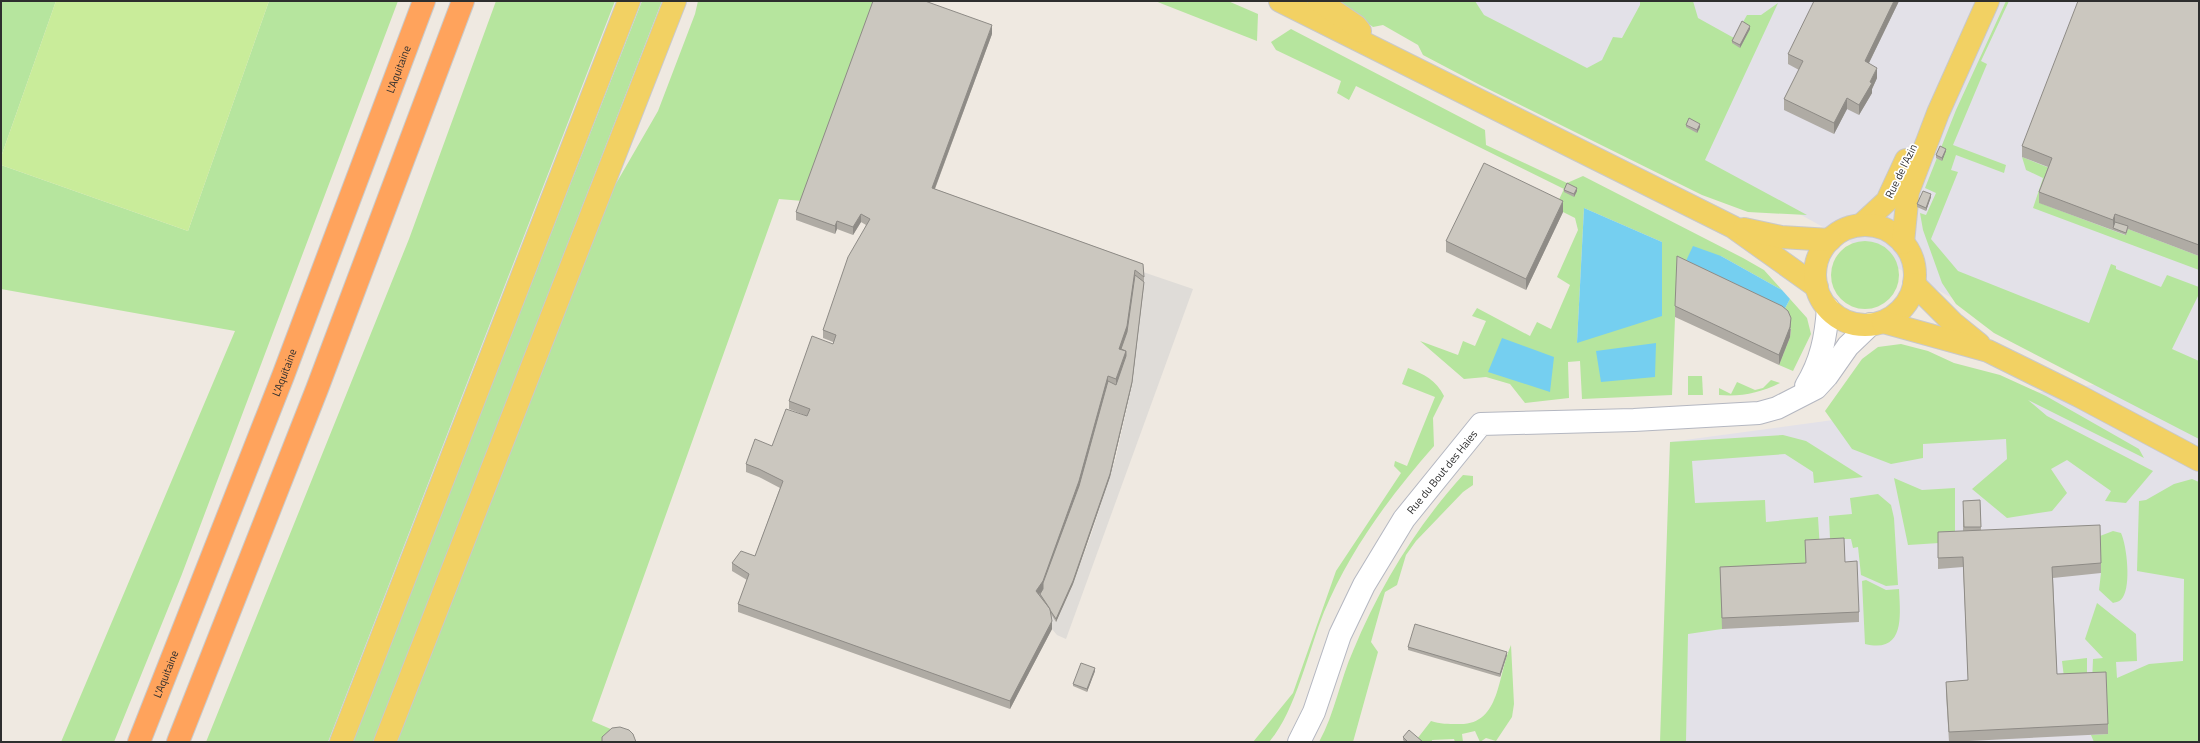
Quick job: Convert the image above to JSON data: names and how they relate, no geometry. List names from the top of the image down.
{
  "streets": {
    "highway": ["L'Aquitaine"],
    "main road": ["Rue de l'Azin"],
    "street": ["Rue du Bout des Haies"]
  },
  "crossings": [
    ["Rue de l'Azin", "Rue du Bout des Haies"]
  ]
}
